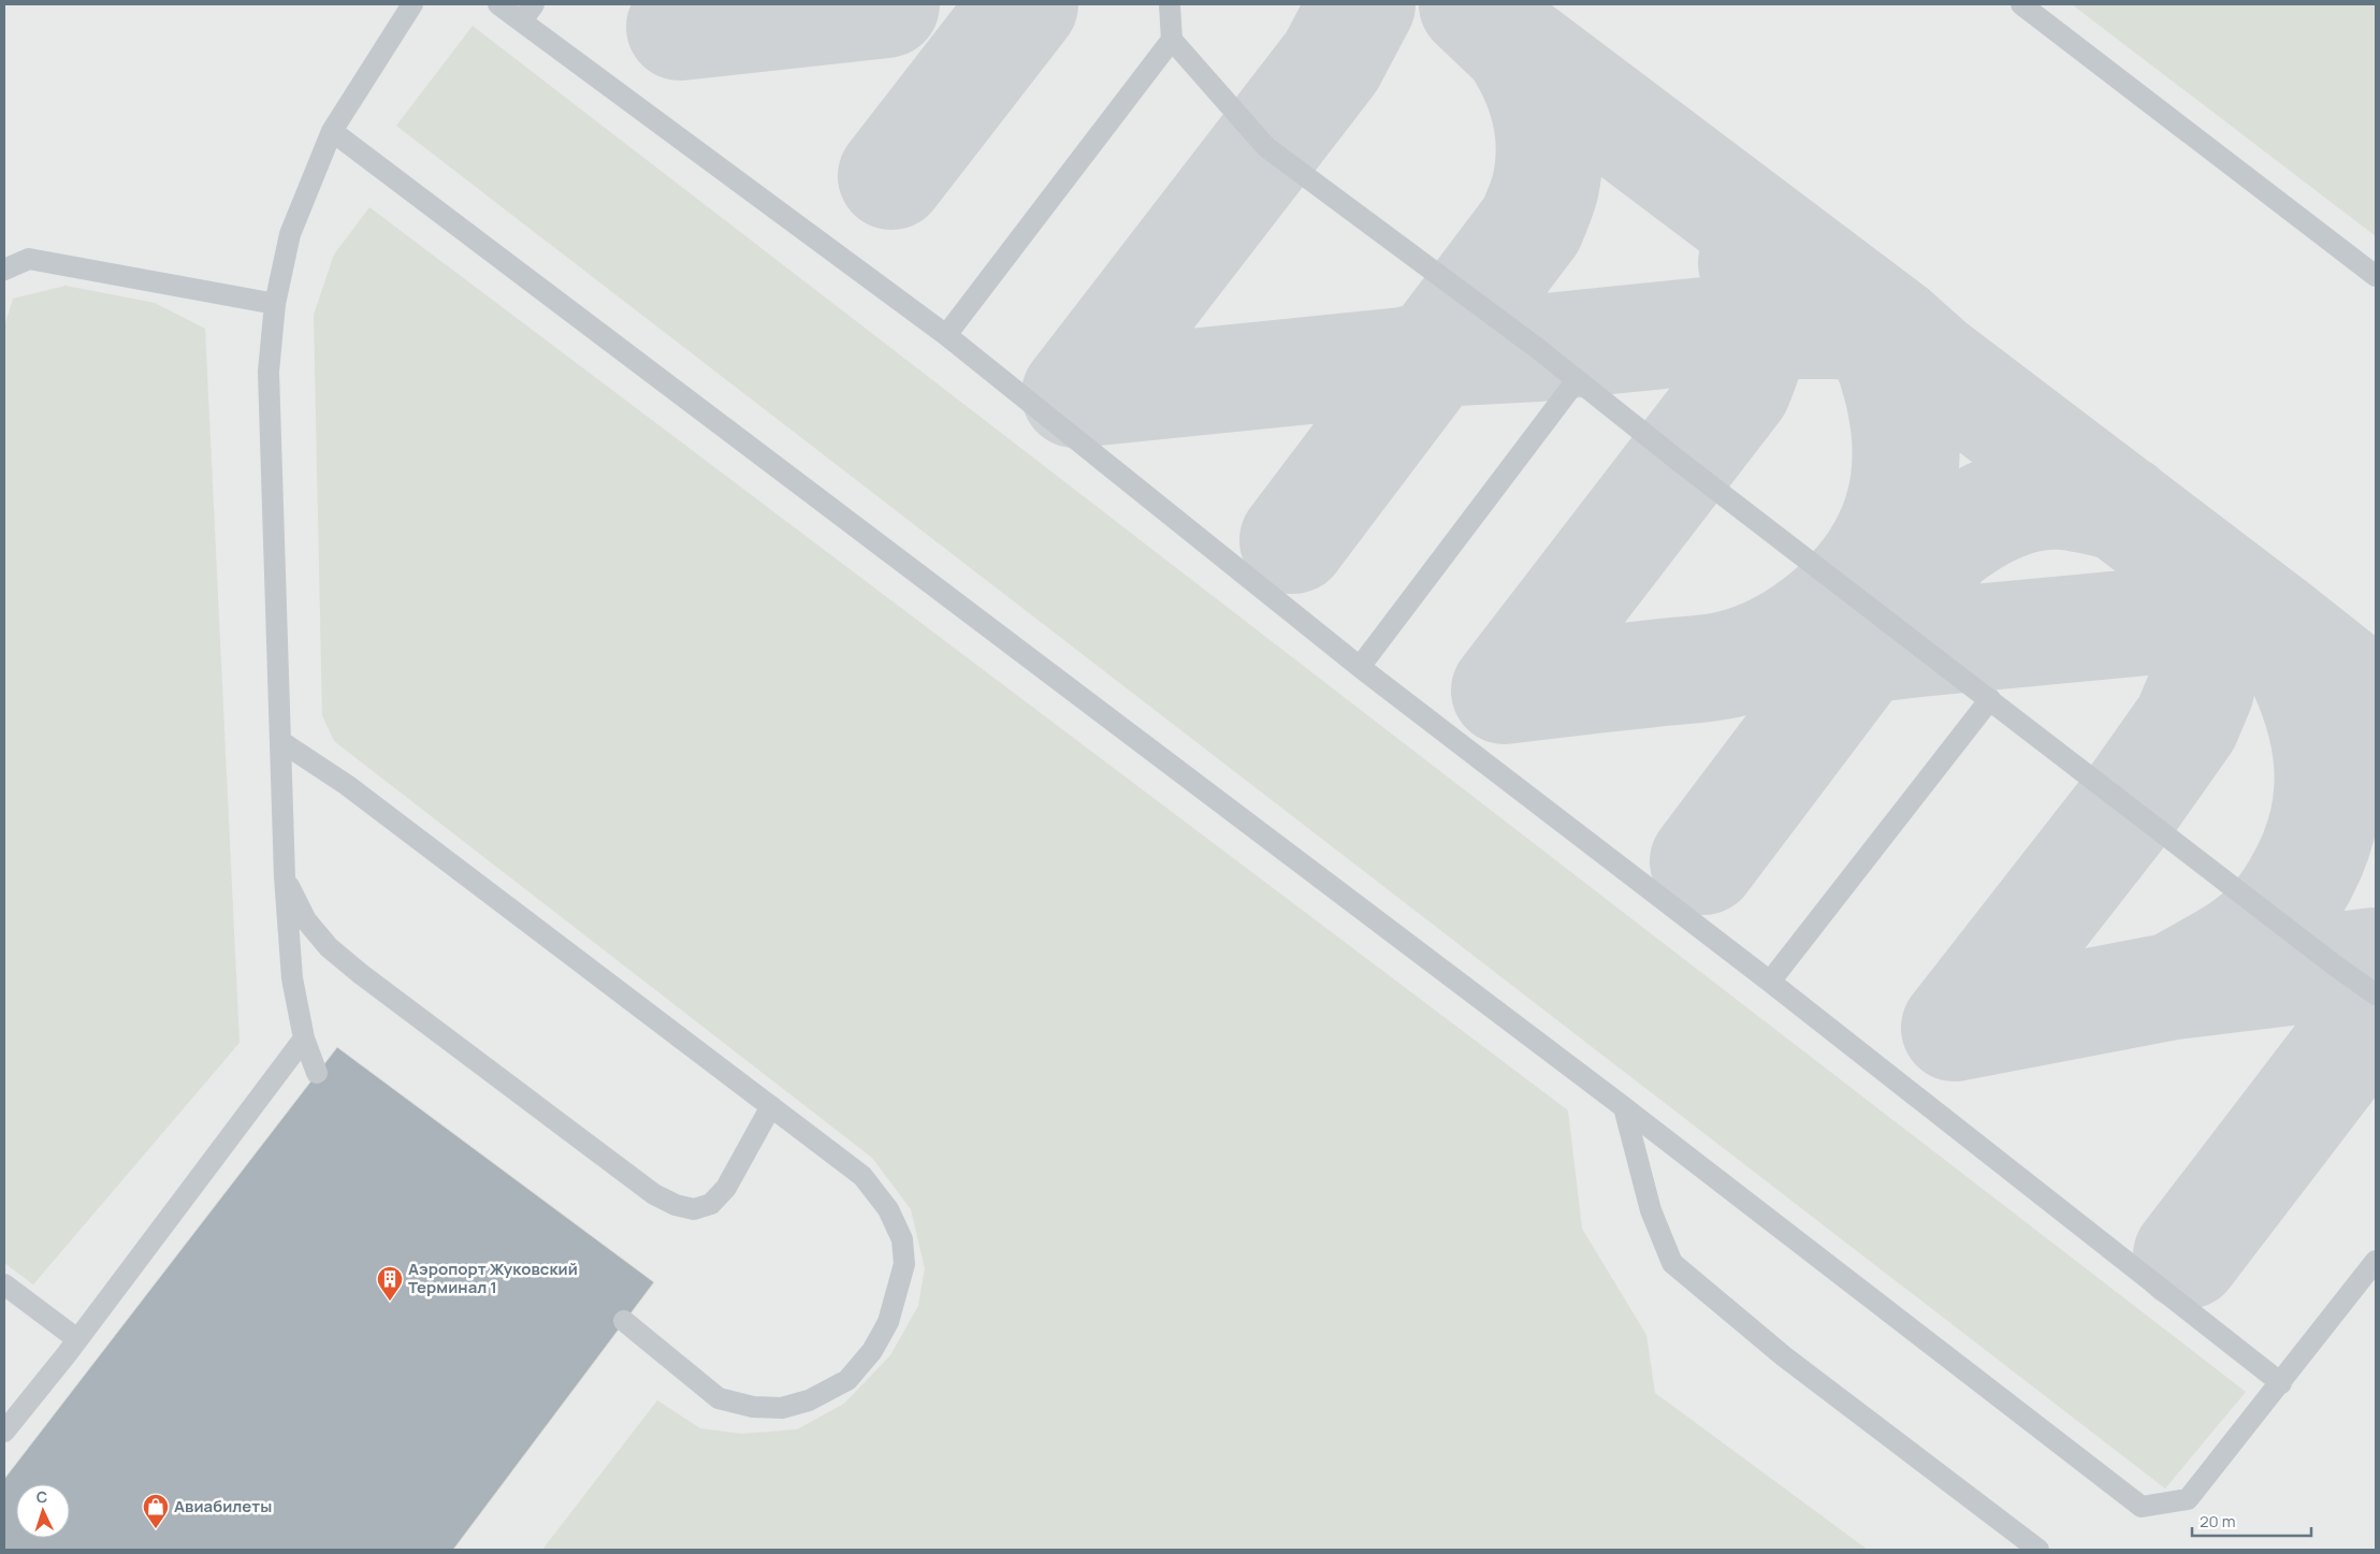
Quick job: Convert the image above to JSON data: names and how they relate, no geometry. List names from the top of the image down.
{
  "places": {
    "building": ["Аэропорт Жуковский Терминал 1"],
    "shop": ["Авиабилеты"]
  },
  "scale_bar": "20 m",
  "north": "top"
}
